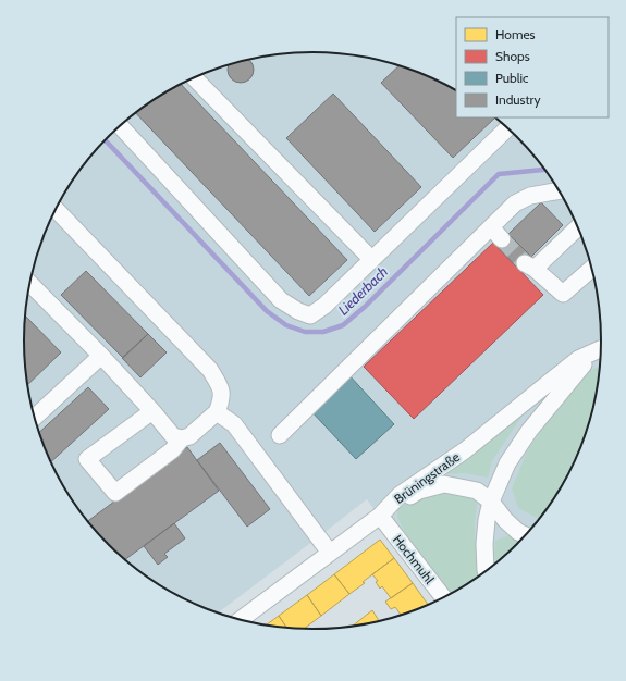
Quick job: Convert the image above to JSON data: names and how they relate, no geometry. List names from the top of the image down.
{
  "streets": {
    "street": ["Brüningstraße", "Hochmuhl"]
  },
  "crossings": [
    ["Brüningstraße", "Hochmuhl"]
  ],
  "water": ["Liederbach"],
  "legend": [
    "Homes",
    "Shops",
    "Public",
    "Industry"
  ]
}
